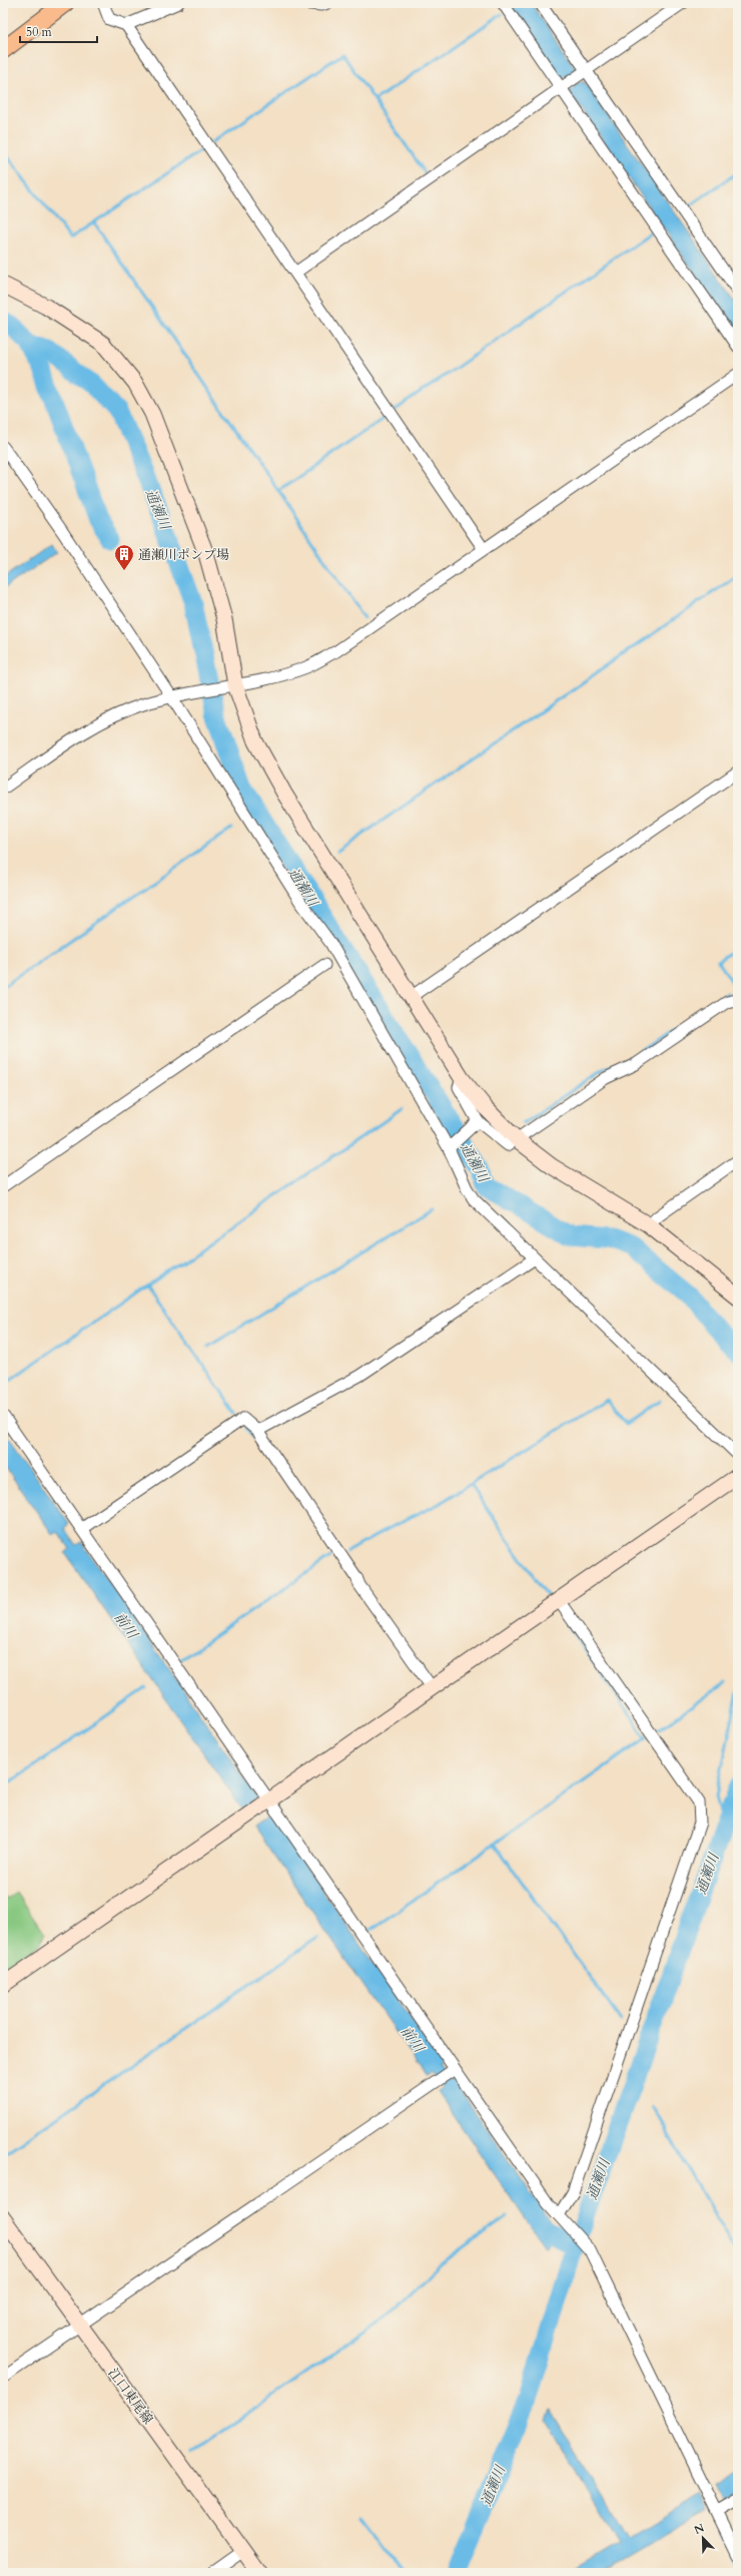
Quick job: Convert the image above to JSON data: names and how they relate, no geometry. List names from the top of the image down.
{
  "streets": {
    "street": ["江口東尾線"]
  },
  "water": ["通瀬川", "前川"],
  "places": {
    "building": ["通瀬川ポンプ場"]
  },
  "scale_bar": "50 m",
  "north": "top left"
}
